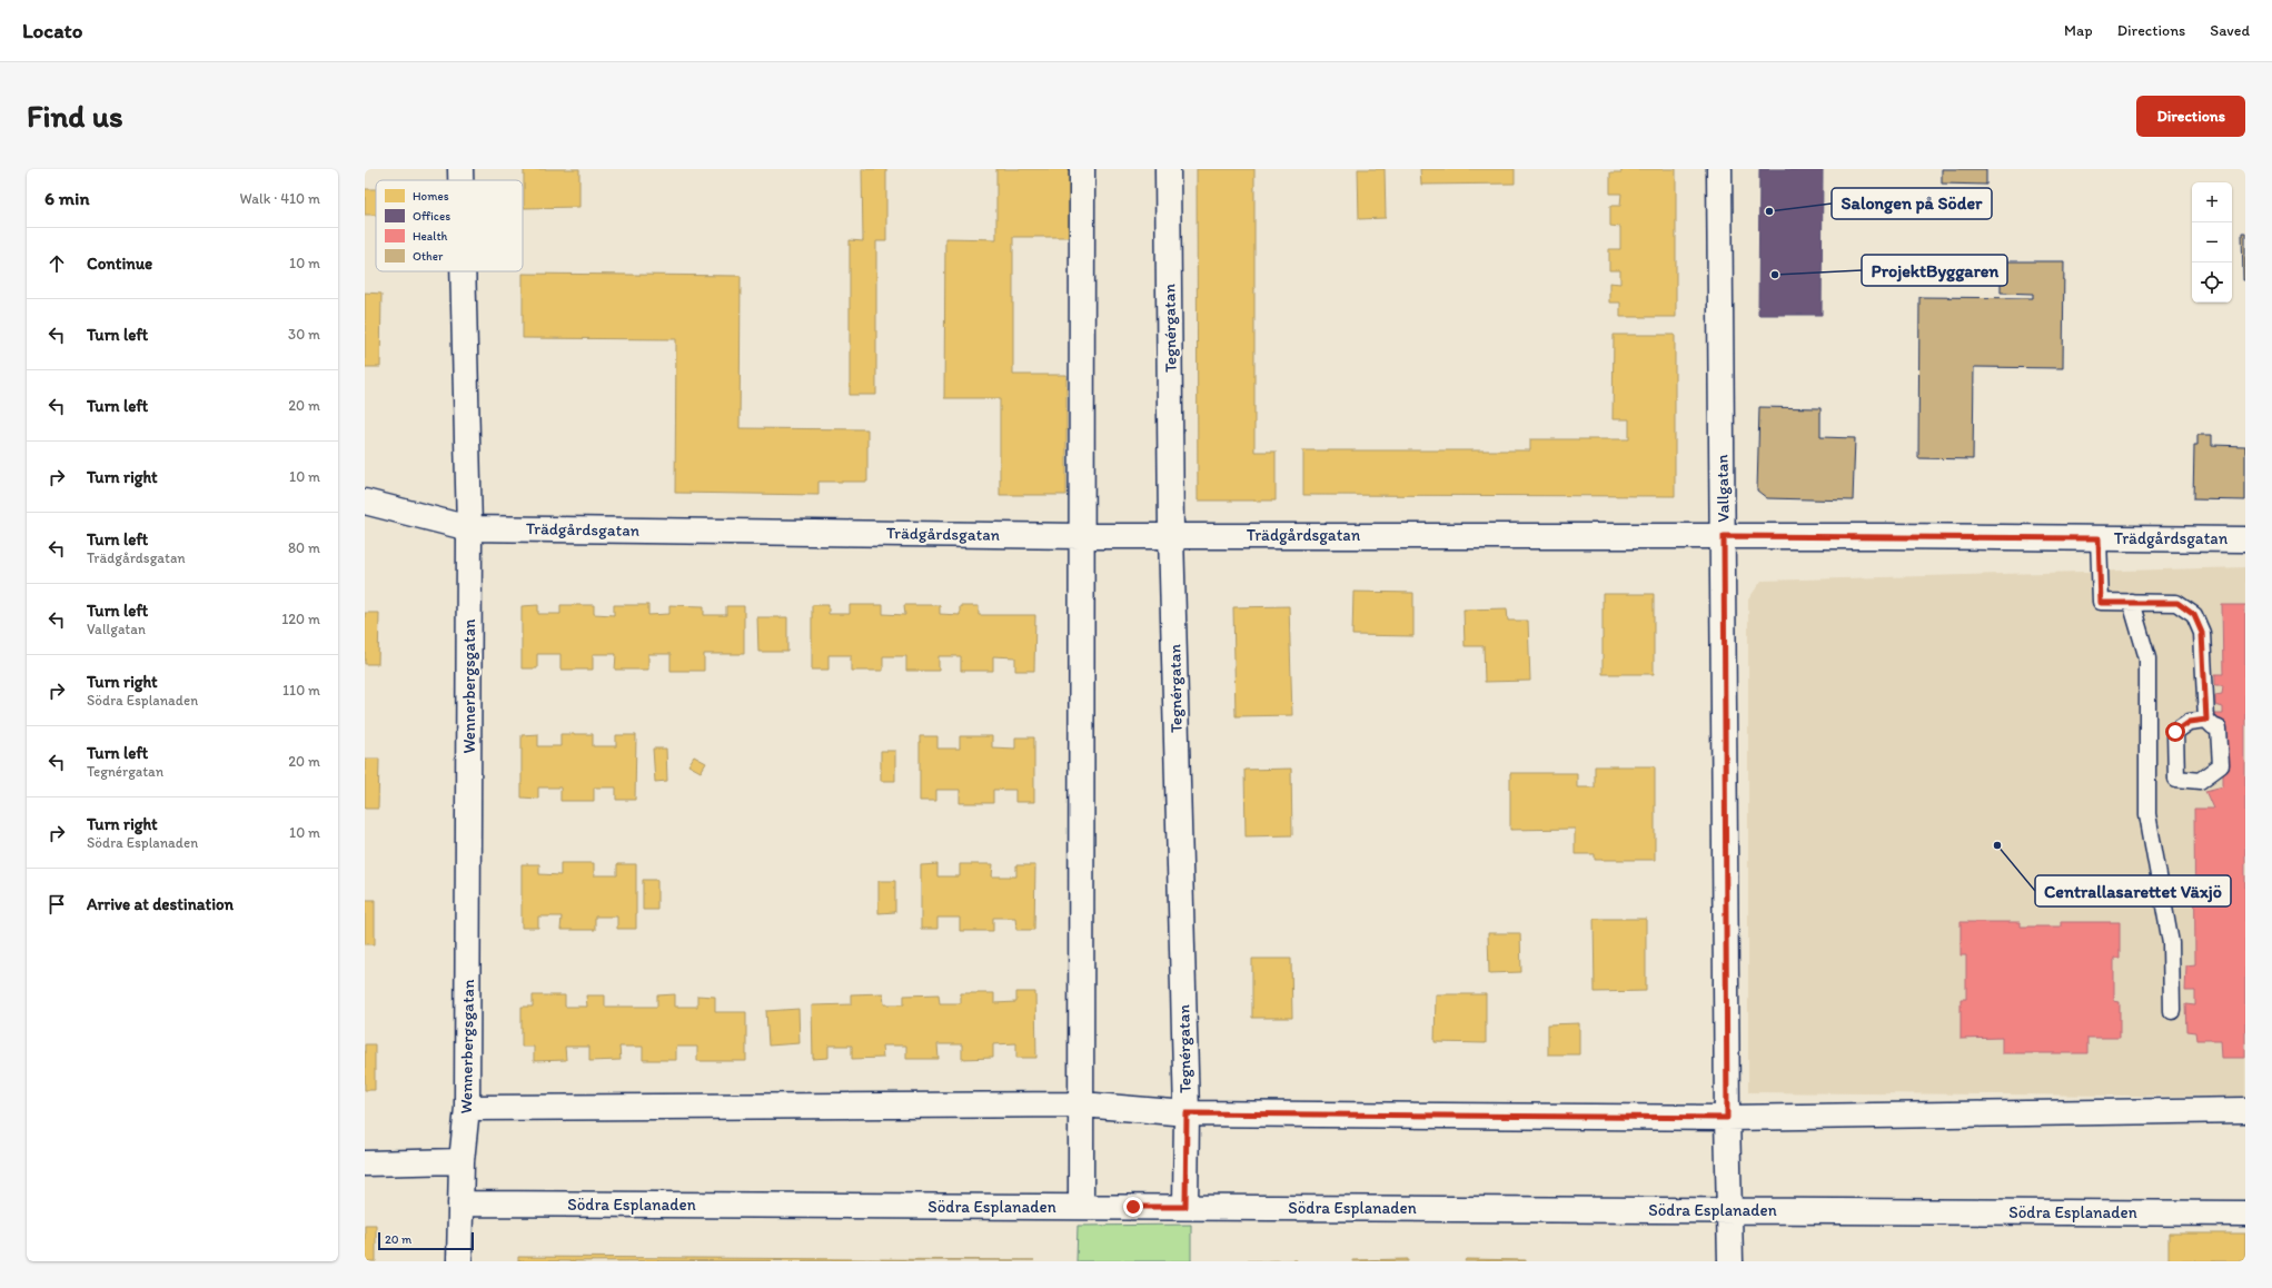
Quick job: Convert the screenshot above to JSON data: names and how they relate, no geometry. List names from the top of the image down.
{
  "streets": {
    "street": [
      "Tegnérgatan",
      "Vallgatan",
      "Trädgårdsgatan",
      "Wennerbergsgatan",
      "Södra Esplanaden"
    ]
  },
  "crossings": [
    ["Tegnérgatan", "Trädgårdsgatan"],
    ["Tegnérgatan", "Södra Esplanaden"],
    ["Vallgatan", "Trädgårdsgatan"],
    ["Vallgatan", "Södra Esplanaden"],
    ["Trädgårdsgatan", "Wennerbergsgatan"],
    ["Wennerbergsgatan", "Södra Esplanaden"]
  ],
  "places": ["Salongen på Söder", "ProjektByggaren", "Centrallasarettet Växjö"],
  "legend": [
    "Homes",
    "Offices",
    "Health",
    "Other"
  ],
  "scale_bar": "20 m",
  "page": {
    "header": "Locato",
    "nav": ["Map", "Directions", "Saved"],
    "buttons": "Directions",
    "title": "Find us",
    "heading": ["6 min", "Walk · 410 m"],
    "map_buttons": ["+", "−"],
    "list": [
      ["Continue", "10 m"],
      ["Turn left", "30 m"],
      ["Turn left", "20 m"],
      ["Turn right", "10 m"],
      ["Turn left", "Trädgårdsgatan", "80 m"],
      ["Turn left", "Vallgatan", "120 m"],
      ["Turn right", "Södra Esplanaden", "110 m"],
      ["Turn left", "Tegnérgatan", "20 m"],
      ["Turn right", "Södra Esplanaden", "10 m"],
      "Arrive at destination"
    ],
    "scale": "20 m"
  }
}
